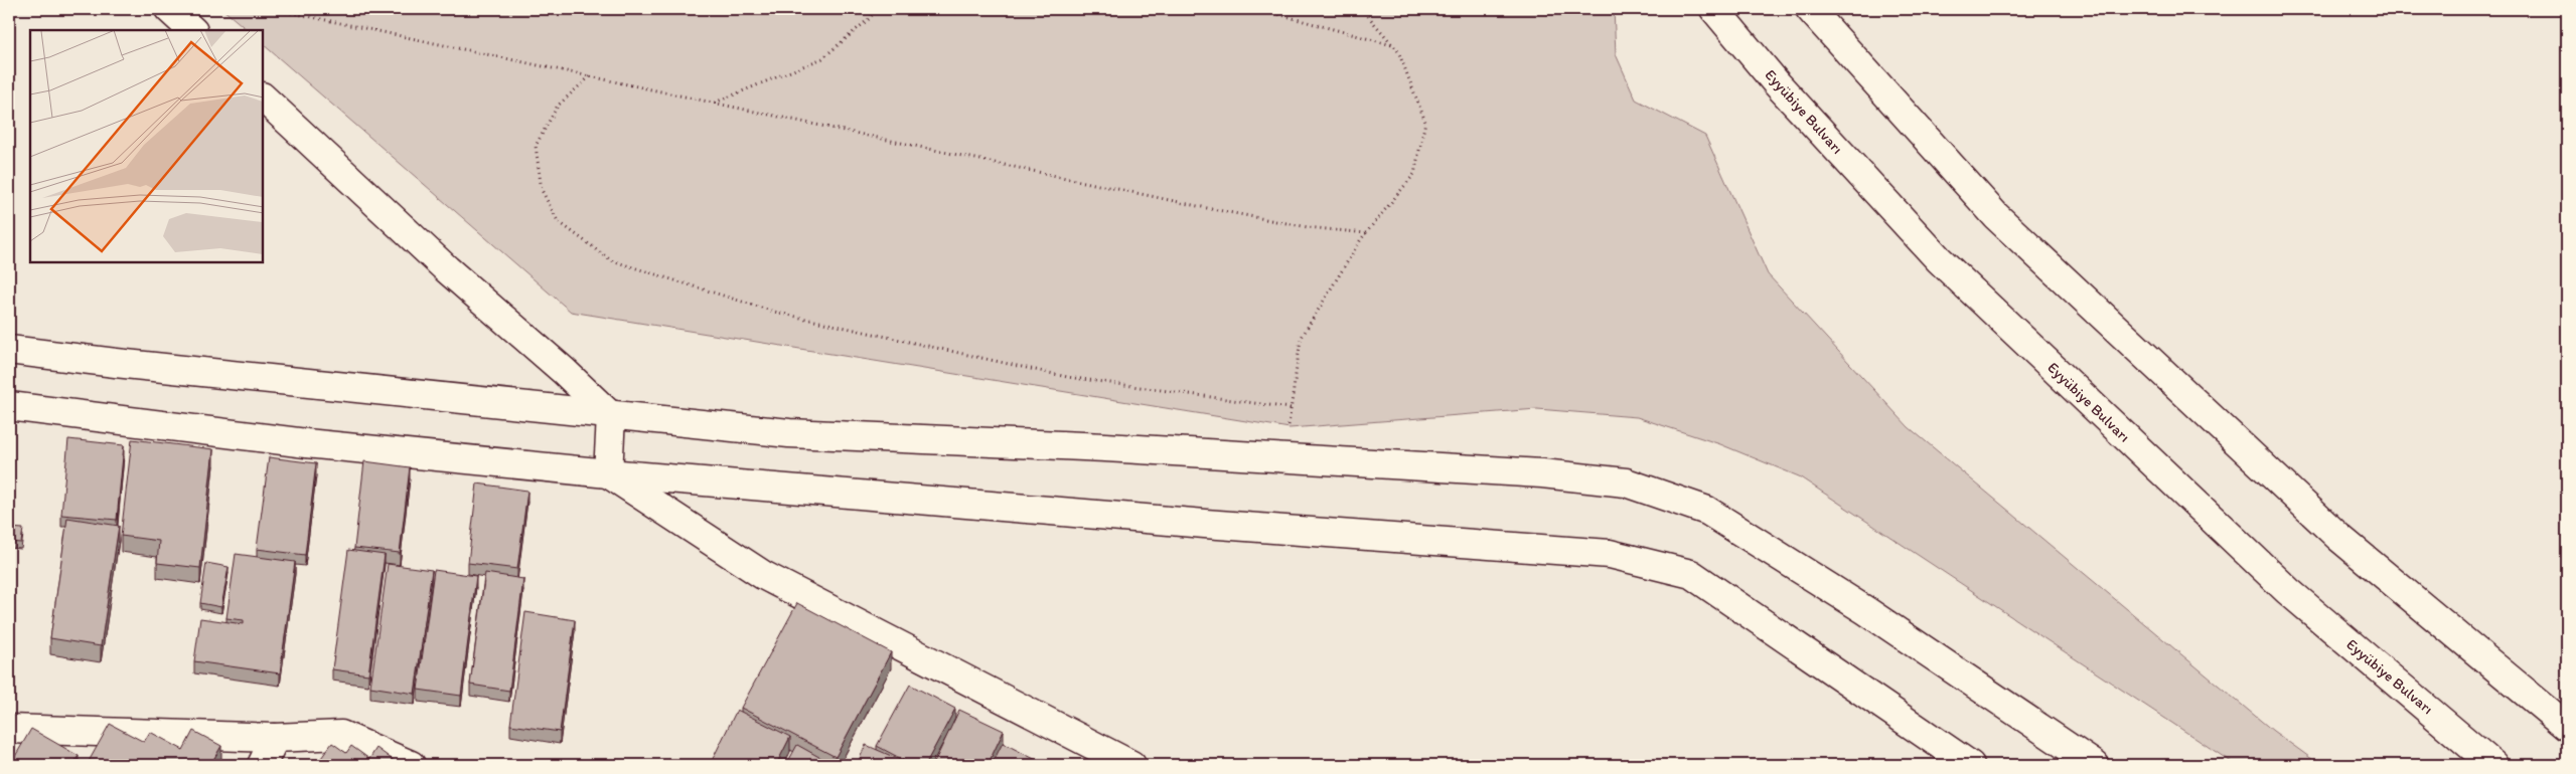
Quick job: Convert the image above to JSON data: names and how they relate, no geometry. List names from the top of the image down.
{
  "streets": {
    "main road": ["Eyyübiye Bulvarı"]
  }
}
